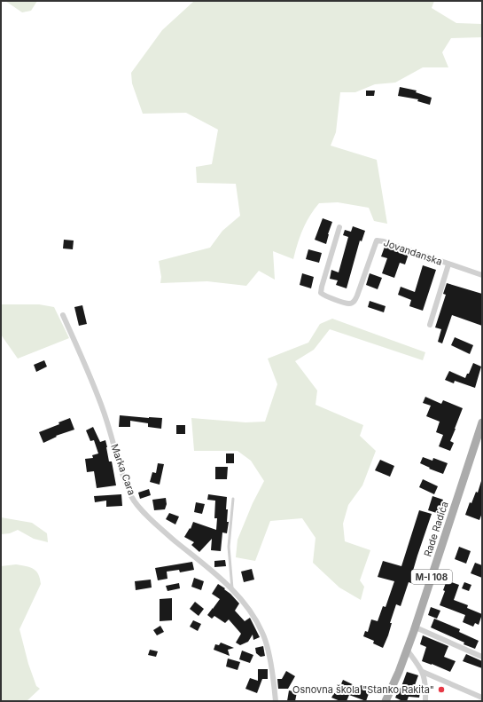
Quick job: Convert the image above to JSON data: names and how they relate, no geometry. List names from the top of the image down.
{
  "streets": {
    "main road": ["Rade Radića", "M-I 108"],
    "street": ["Jovandanska", "Marka Cara"]
  },
  "places": ["Osnovna škola \"Stanko Rakita\""]
}
